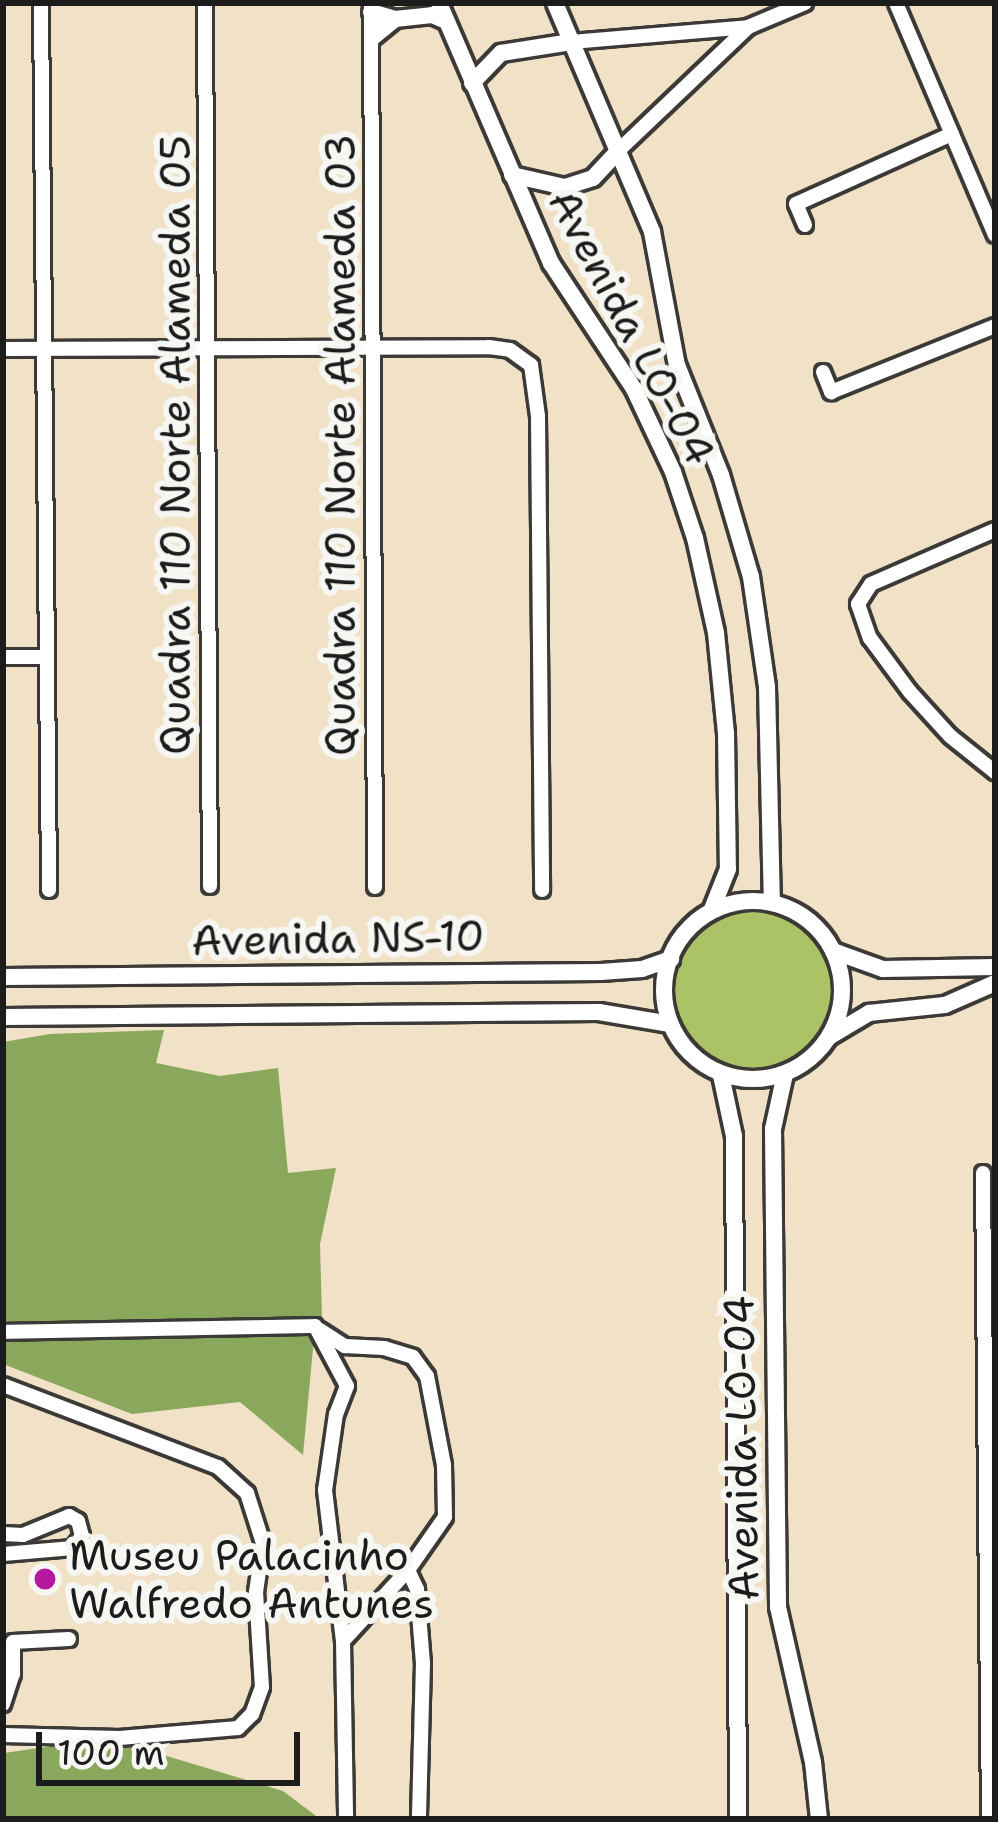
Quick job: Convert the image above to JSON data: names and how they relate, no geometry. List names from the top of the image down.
{
  "streets": {
    "street": [
      "Avenida LO-04",
      "Quadra 110 Norte Alameda 05",
      "Quadra 110 Norte Alameda 03",
      "Avenida NS-10"
    ]
  },
  "crossings": [
    ["Avenida LO-04", "Avenida NS-10"]
  ],
  "places": ["Museu Palacinho Walfredo Antunes"],
  "scale_bar": "100 m"
}
